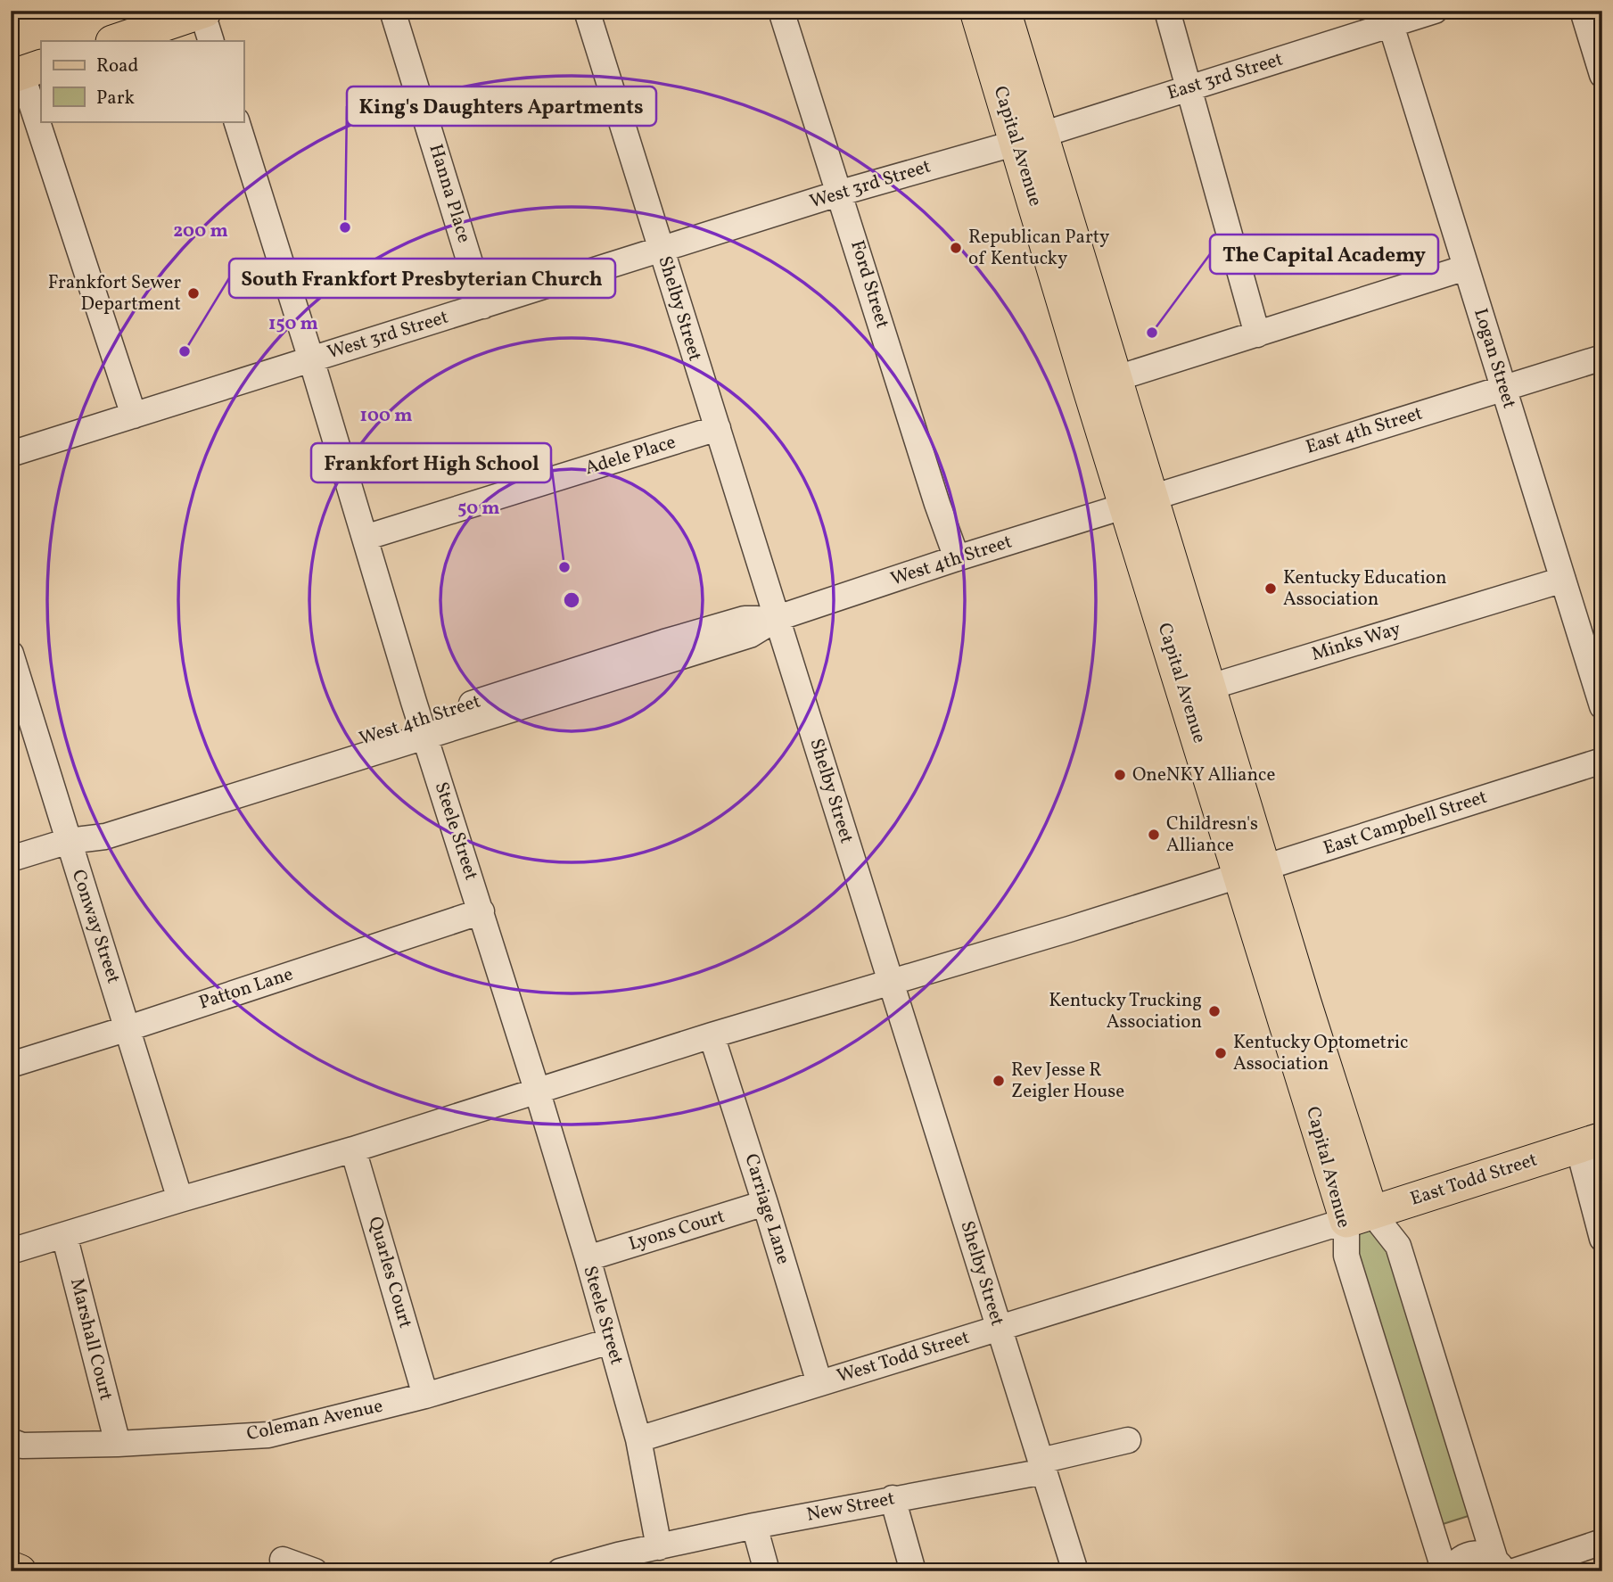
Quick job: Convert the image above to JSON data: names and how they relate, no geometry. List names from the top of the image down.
{
  "streets": {
    "main road": ["Capital Avenue", "East Todd Street"],
    "street": [
      "East 3rd Street",
      "West 3rd Street",
      "Hanna Place",
      "Ford Street",
      "Shelby Street",
      "Logan Street",
      "East 4th Street",
      "Adele Place",
      "West 4th Street",
      "Minks Way",
      "East Campbell Street",
      "Steele Street",
      "Conway Street",
      "Patton Lane",
      "Carriage Lane",
      "Lyons Court",
      "Quarles Court",
      "Marshall Court",
      "West Todd Street",
      "Coleman Avenue",
      "New Street"
    ]
  },
  "crossings": [
    ["East 3rd Street", "Capital Avenue"],
    ["East 3rd Street", "West 3rd Street"],
    ["East 3rd Street", "Logan Street"],
    ["Capital Avenue", "West 3rd Street"],
    ["Capital Avenue", "East 4th Street"],
    ["Capital Avenue", "West 4th Street"],
    ["Capital Avenue", "Minks Way"],
    ["Capital Avenue", "East Campbell Street"],
    ["Capital Avenue", "East Todd Street"],
    ["Capital Avenue", "West Todd Street"],
    ["West 3rd Street", "Hanna Place"],
    ["West 3rd Street", "Ford Street"],
    ["West 3rd Street", "Shelby Street"],
    ["West 3rd Street", "Steele Street"],
    ["Ford Street", "West 4th Street"],
    ["Shelby Street", "Adele Place"],
    ["Shelby Street", "West 4th Street"],
    ["Shelby Street", "East Campbell Street"],
    ["Shelby Street", "West Todd Street"],
    ["Shelby Street", "New Street"],
    ["Logan Street", "East 4th Street"],
    ["Logan Street", "Minks Way"],
    ["East 4th Street", "West 4th Street"],
    ["Adele Place", "Steele Street"],
    ["West 4th Street", "Steele Street"],
    ["West 4th Street", "Conway Street"],
    ["East Campbell Street", "Steele Street"],
    ["East Campbell Street", "Conway Street"],
    ["East Campbell Street", "Carriage Lane"],
    ["East Campbell Street", "Quarles Court"],
    ["East Campbell Street", "Marshall Court"],
    ["Steele Street", "Patton Lane"],
    ["Steele Street", "Lyons Court"],
    ["Steele Street", "West Todd Street"],
    ["Steele Street", "Coleman Avenue"],
    ["Steele Street", "New Street"],
    ["Conway Street", "Patton Lane"],
    ["East Todd Street", "West Todd Street"],
    ["Carriage Lane", "Lyons Court"],
    ["Carriage Lane", "West Todd Street"],
    ["Quarles Court", "Coleman Avenue"],
    ["Marshall Court", "Coleman Avenue"]
  ],
  "places": [
    "King's Daughters Apartments",
    "Republican Party of Kentucky",
    "Frankfort Sewer Department",
    "The Capital Academy",
    "South Frankfort Presbyterian Church",
    "Frankfort High School",
    "Kentucky Education Association",
    "OneNKY Alliance",
    "Childresn's Alliance",
    "Kentucky Trucking Association",
    "Kentucky Optometric Association",
    "Rev Jesse R Zeigler House"
  ],
  "legend": ["Road", "Park"],
  "rings": [
    "200 m",
    "150 m",
    "100 m",
    "50 m"
  ]
}
